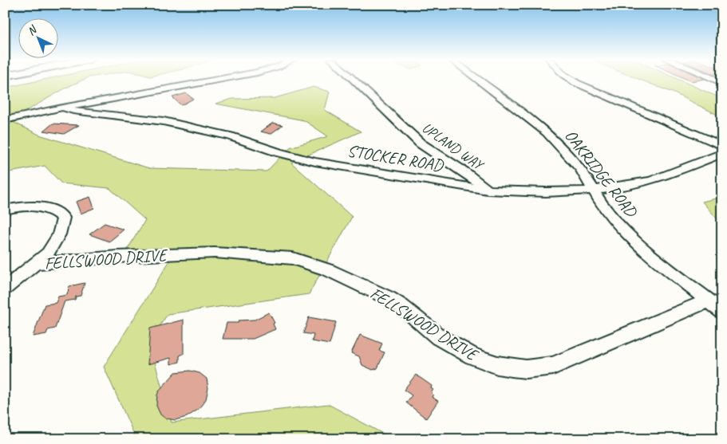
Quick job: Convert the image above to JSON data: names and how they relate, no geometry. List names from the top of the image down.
{
  "streets": {
    "street": [
      "UPLAND WAY",
      "STOCKER ROAD",
      "OAKRIDGE ROAD",
      "FELLSWOOD DRIVE"
    ]
  },
  "crossings": [
    ["UPLAND WAY", "STOCKER ROAD"],
    ["STOCKER ROAD", "OAKRIDGE ROAD"],
    ["OAKRIDGE ROAD", "FELLSWOOD DRIVE"]
  ],
  "north": "top left"
}
